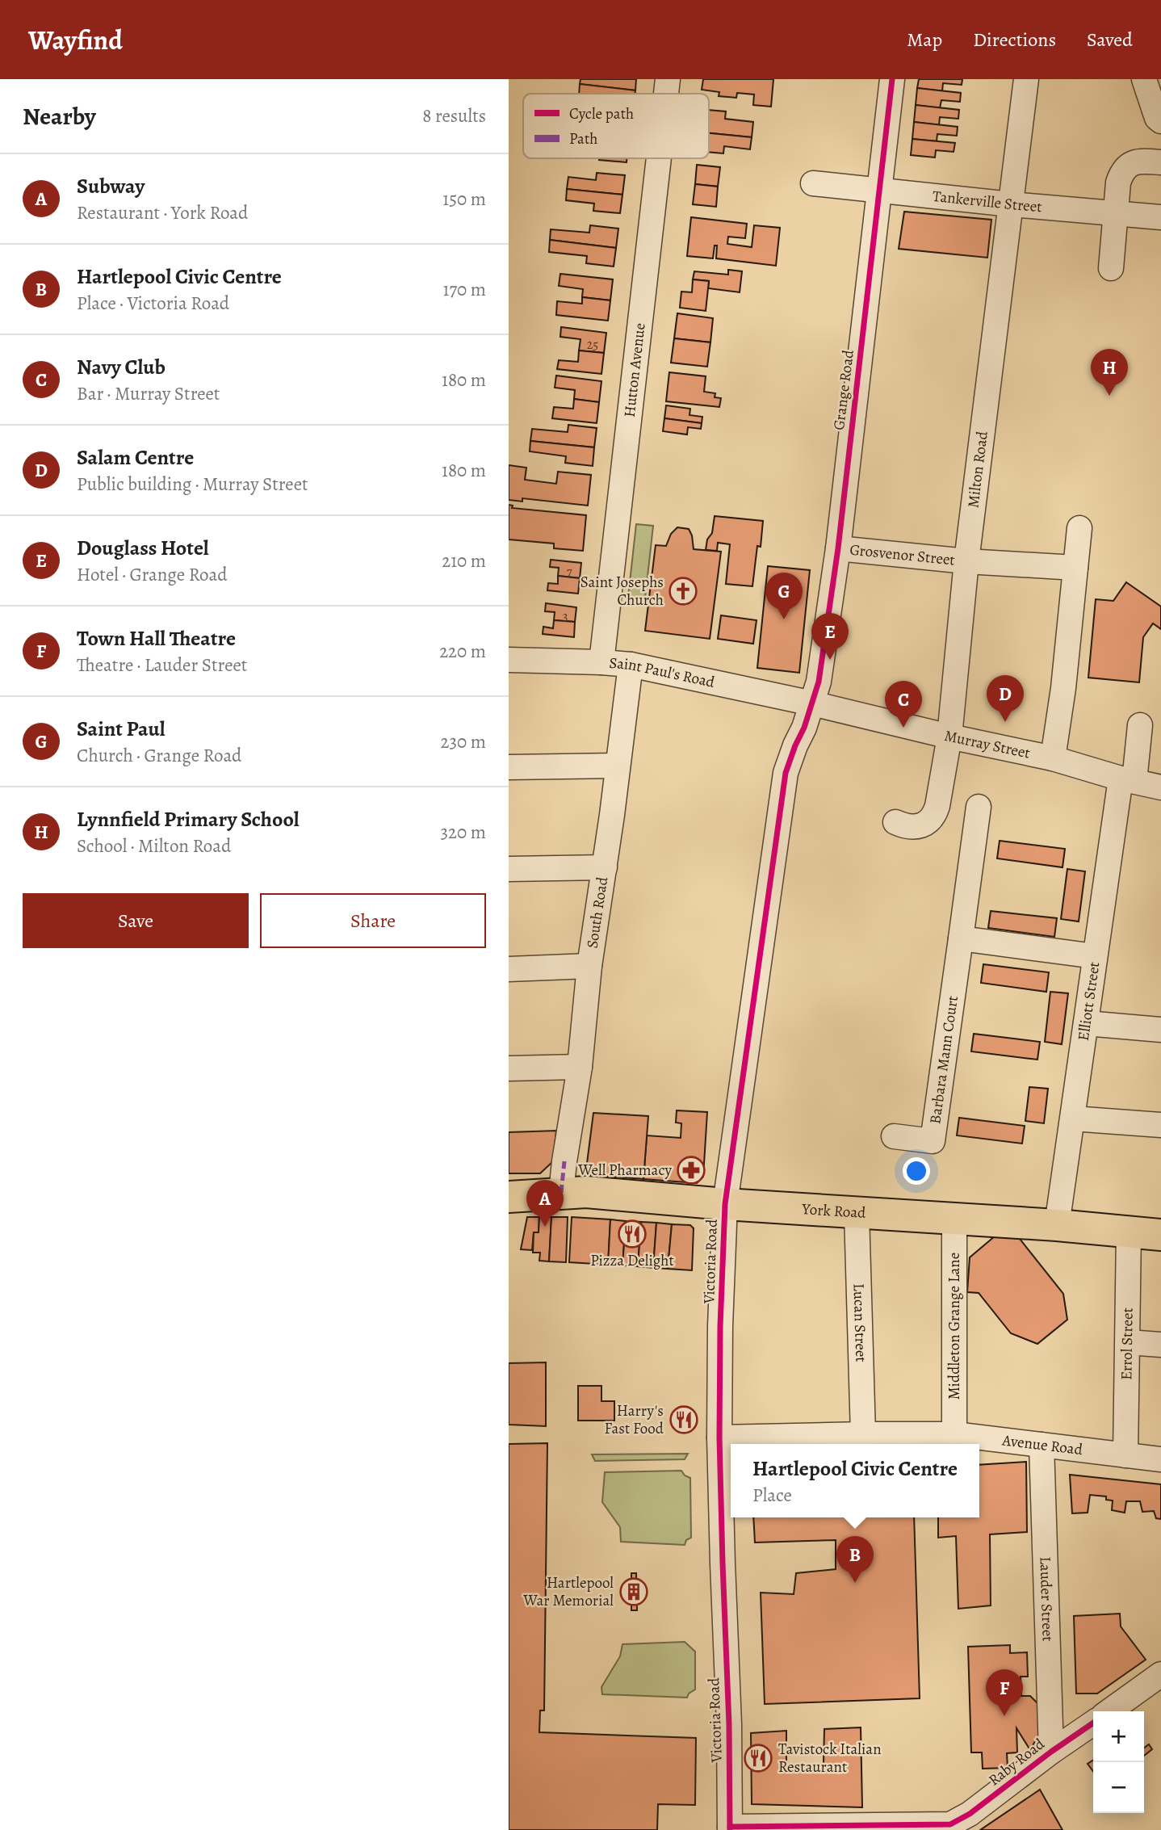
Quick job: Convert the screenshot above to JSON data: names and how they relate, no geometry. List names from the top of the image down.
{
  "streets": {
    "main road": ["York Road"],
    "street": [
      "Tankerville Street",
      "Hutton Avenue",
      "Grange Road",
      "Milton Road",
      "Grosvenor Street",
      "Saint Paul's Road",
      "Murray Street",
      "South Road",
      "Elliott Street",
      "Barbara Mann Court",
      "Victoria Road",
      "Lucan Street",
      "Middleton Grange Lane",
      "Errol Street",
      "Avenue Road",
      "Lauder Street",
      "Raby Road"
    ]
  },
  "crossings": [
    ["Tankerville Street", "Grange Road"],
    ["Tankerville Street", "Milton Road"],
    ["Hutton Avenue", "Saint Paul's Road"],
    ["Grange Road", "Grosvenor Street"],
    ["Grange Road", "Saint Paul's Road"],
    ["Grange Road", "Murray Street"],
    ["Grange Road", "Victoria Road"],
    ["Milton Road", "Grosvenor Street"],
    ["Milton Road", "Murray Street"],
    ["Saint Paul's Road", "Murray Street"],
    ["Saint Paul's Road", "South Road"],
    ["Saint Paul's Road", "Victoria Road"],
    ["Murray Street", "Elliott Street"],
    ["Murray Street", "Victoria Road"],
    ["South Road", "York Road"],
    ["Elliott Street", "York Road"],
    ["York Road", "Victoria Road"],
    ["York Road", "Lucan Street"],
    ["York Road", "Middleton Grange Lane"],
    ["York Road", "Errol Street"],
    ["Victoria Road", "Avenue Road"],
    ["Victoria Road", "Raby Road"],
    ["Lucan Street", "Avenue Road"],
    ["Middleton Grange Lane", "Avenue Road"],
    ["Errol Street", "Avenue Road"],
    ["Avenue Road", "Lauder Street"],
    ["Lauder Street", "Raby Road"]
  ],
  "places": {
    "church": ["Saint Josephs Church"],
    "pharmacy": ["Well Pharmacy"],
    "restaurant": ["Pizza Delight", "Harry's Fast Food", "Tavistock Italian Restaurant"],
    "building": ["Hartlepool War Memorial"]
  },
  "house_numbers": ["25", "7", "3"],
  "legend": ["Cycle path", "Path"],
  "page": {
    "header": "Wayfind",
    "nav": ["Map", "Directions", "Saved"],
    "heading": ["Nearby", "8 results"],
    "list": [
      {
        "mark": "A",
        "name": "Subway",
        "note": "Restaurant · York Road",
        "value": "150 m"
      },
      {
        "mark": "B",
        "name": "Hartlepool Civic Centre",
        "note": "Place · Victoria Road",
        "value": "170 m"
      },
      {
        "mark": "C",
        "name": "Navy Club",
        "note": "Bar · Murray Street",
        "value": "180 m"
      },
      {
        "mark": "D",
        "name": "Salam Centre",
        "note": "Public building · Murray Street",
        "value": "180 m"
      },
      {
        "mark": "E",
        "name": "Douglass Hotel",
        "note": "Hotel · Grange Road",
        "value": "210 m"
      },
      {
        "mark": "F",
        "name": "Town Hall Theatre",
        "note": "Theatre · Lauder Street",
        "value": "220 m"
      },
      {
        "mark": "G",
        "name": "Saint Paul",
        "note": "Church · Grange Road",
        "value": "230 m"
      },
      {
        "mark": "H",
        "name": "Lynnfield Primary School",
        "note": "School · Milton Road",
        "value": "320 m"
      }
    ],
    "pins": [
      "H",
      "G",
      "E",
      "D",
      "C",
      "A",
      "B",
      "F"
    ],
    "buttons": ["Save", "Share"],
    "popup": ["Hartlepool Civic Centre", "Place"],
    "map_buttons": ["+", "−"]
  }
}
